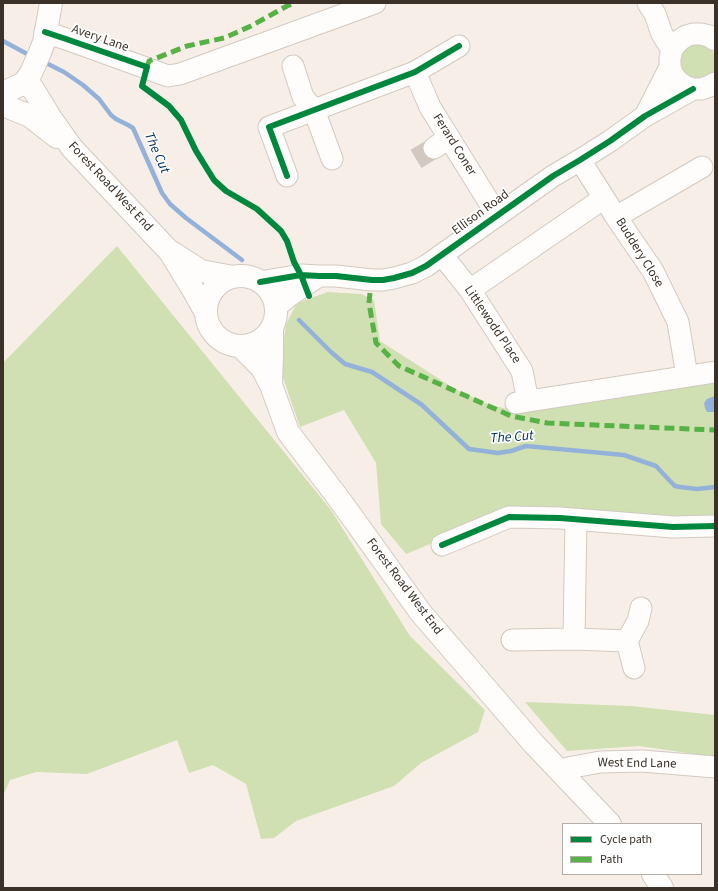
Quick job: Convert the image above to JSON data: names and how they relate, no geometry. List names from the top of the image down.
{
  "streets": {
    "main road": ["Forest Road West End"],
    "street": [
      "Avery Lane",
      "Ferard Coner",
      "Ellison Road",
      "Buddery Close",
      "Littlewodd Place",
      "West End Lane"
    ]
  },
  "crossings": [
    ["Ferard Coner", "Ellison Road"],
    ["Forest Road West End", "Ellison Road"],
    ["Forest Road West End", "West End Lane"],
    ["Ellison Road", "Buddery Close"],
    ["Ellison Road", "Littlewodd Place"],
    ["Buddery Close", "Littlewodd Place"]
  ],
  "water": ["The Cut"],
  "legend": ["Cycle path", "Path"]
}
